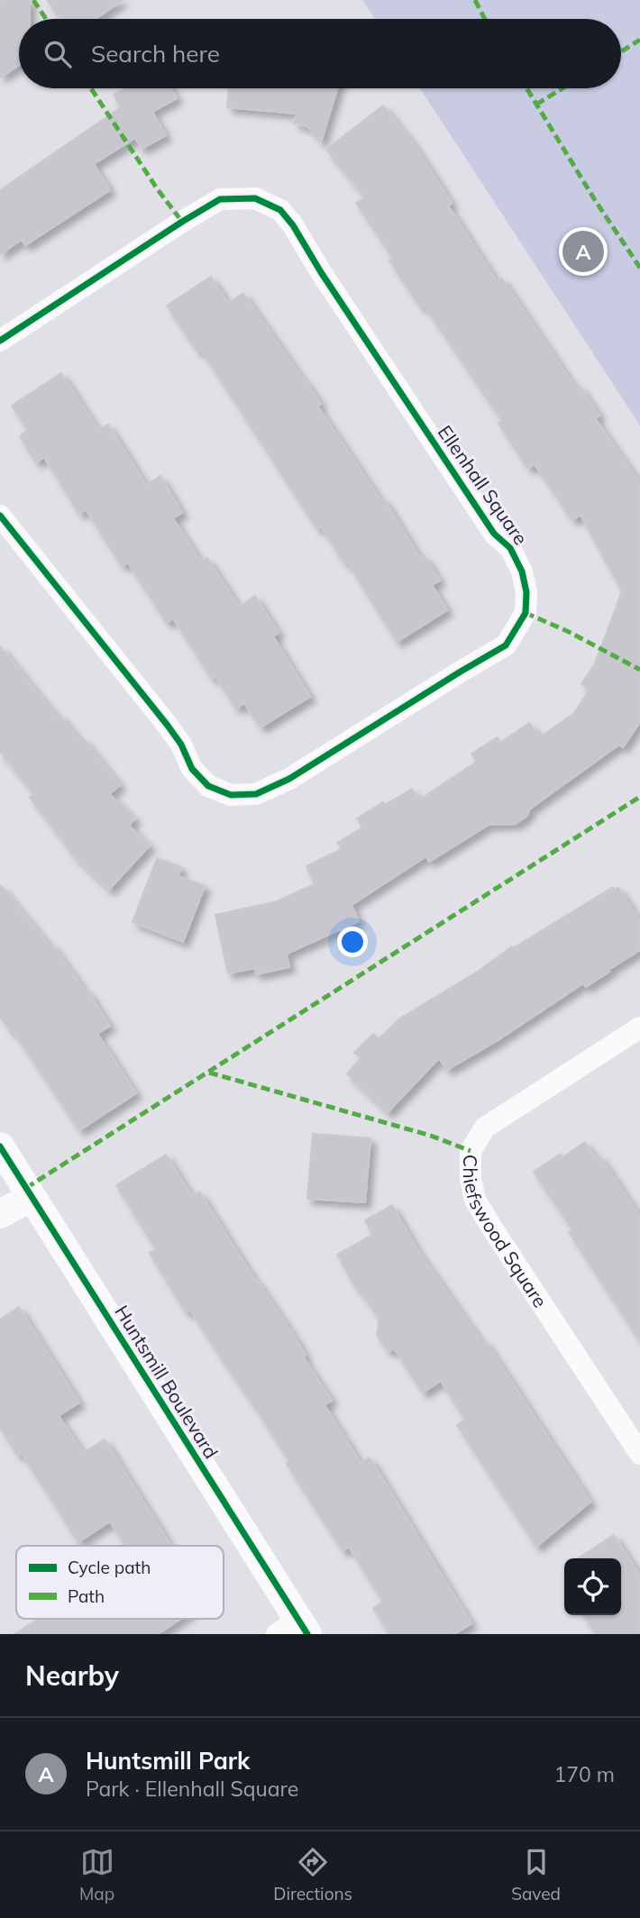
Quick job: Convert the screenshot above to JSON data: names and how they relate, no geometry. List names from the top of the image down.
{
  "streets": {
    "street": ["Ellenhall Square", "Chiefswood Square", "Huntsmill Boulevard"]
  },
  "legend": ["Cycle path", "Path"],
  "page": {
    "search": "Search here",
    "pins": "A",
    "heading": "Nearby",
    "list": [
      {
        "mark": "A",
        "name": "Huntsmill Park",
        "note": "Park · Ellenhall Square",
        "value": "170 m"
      }
    ],
    "nav": ["Map", "Directions", "Saved"]
  }
}
